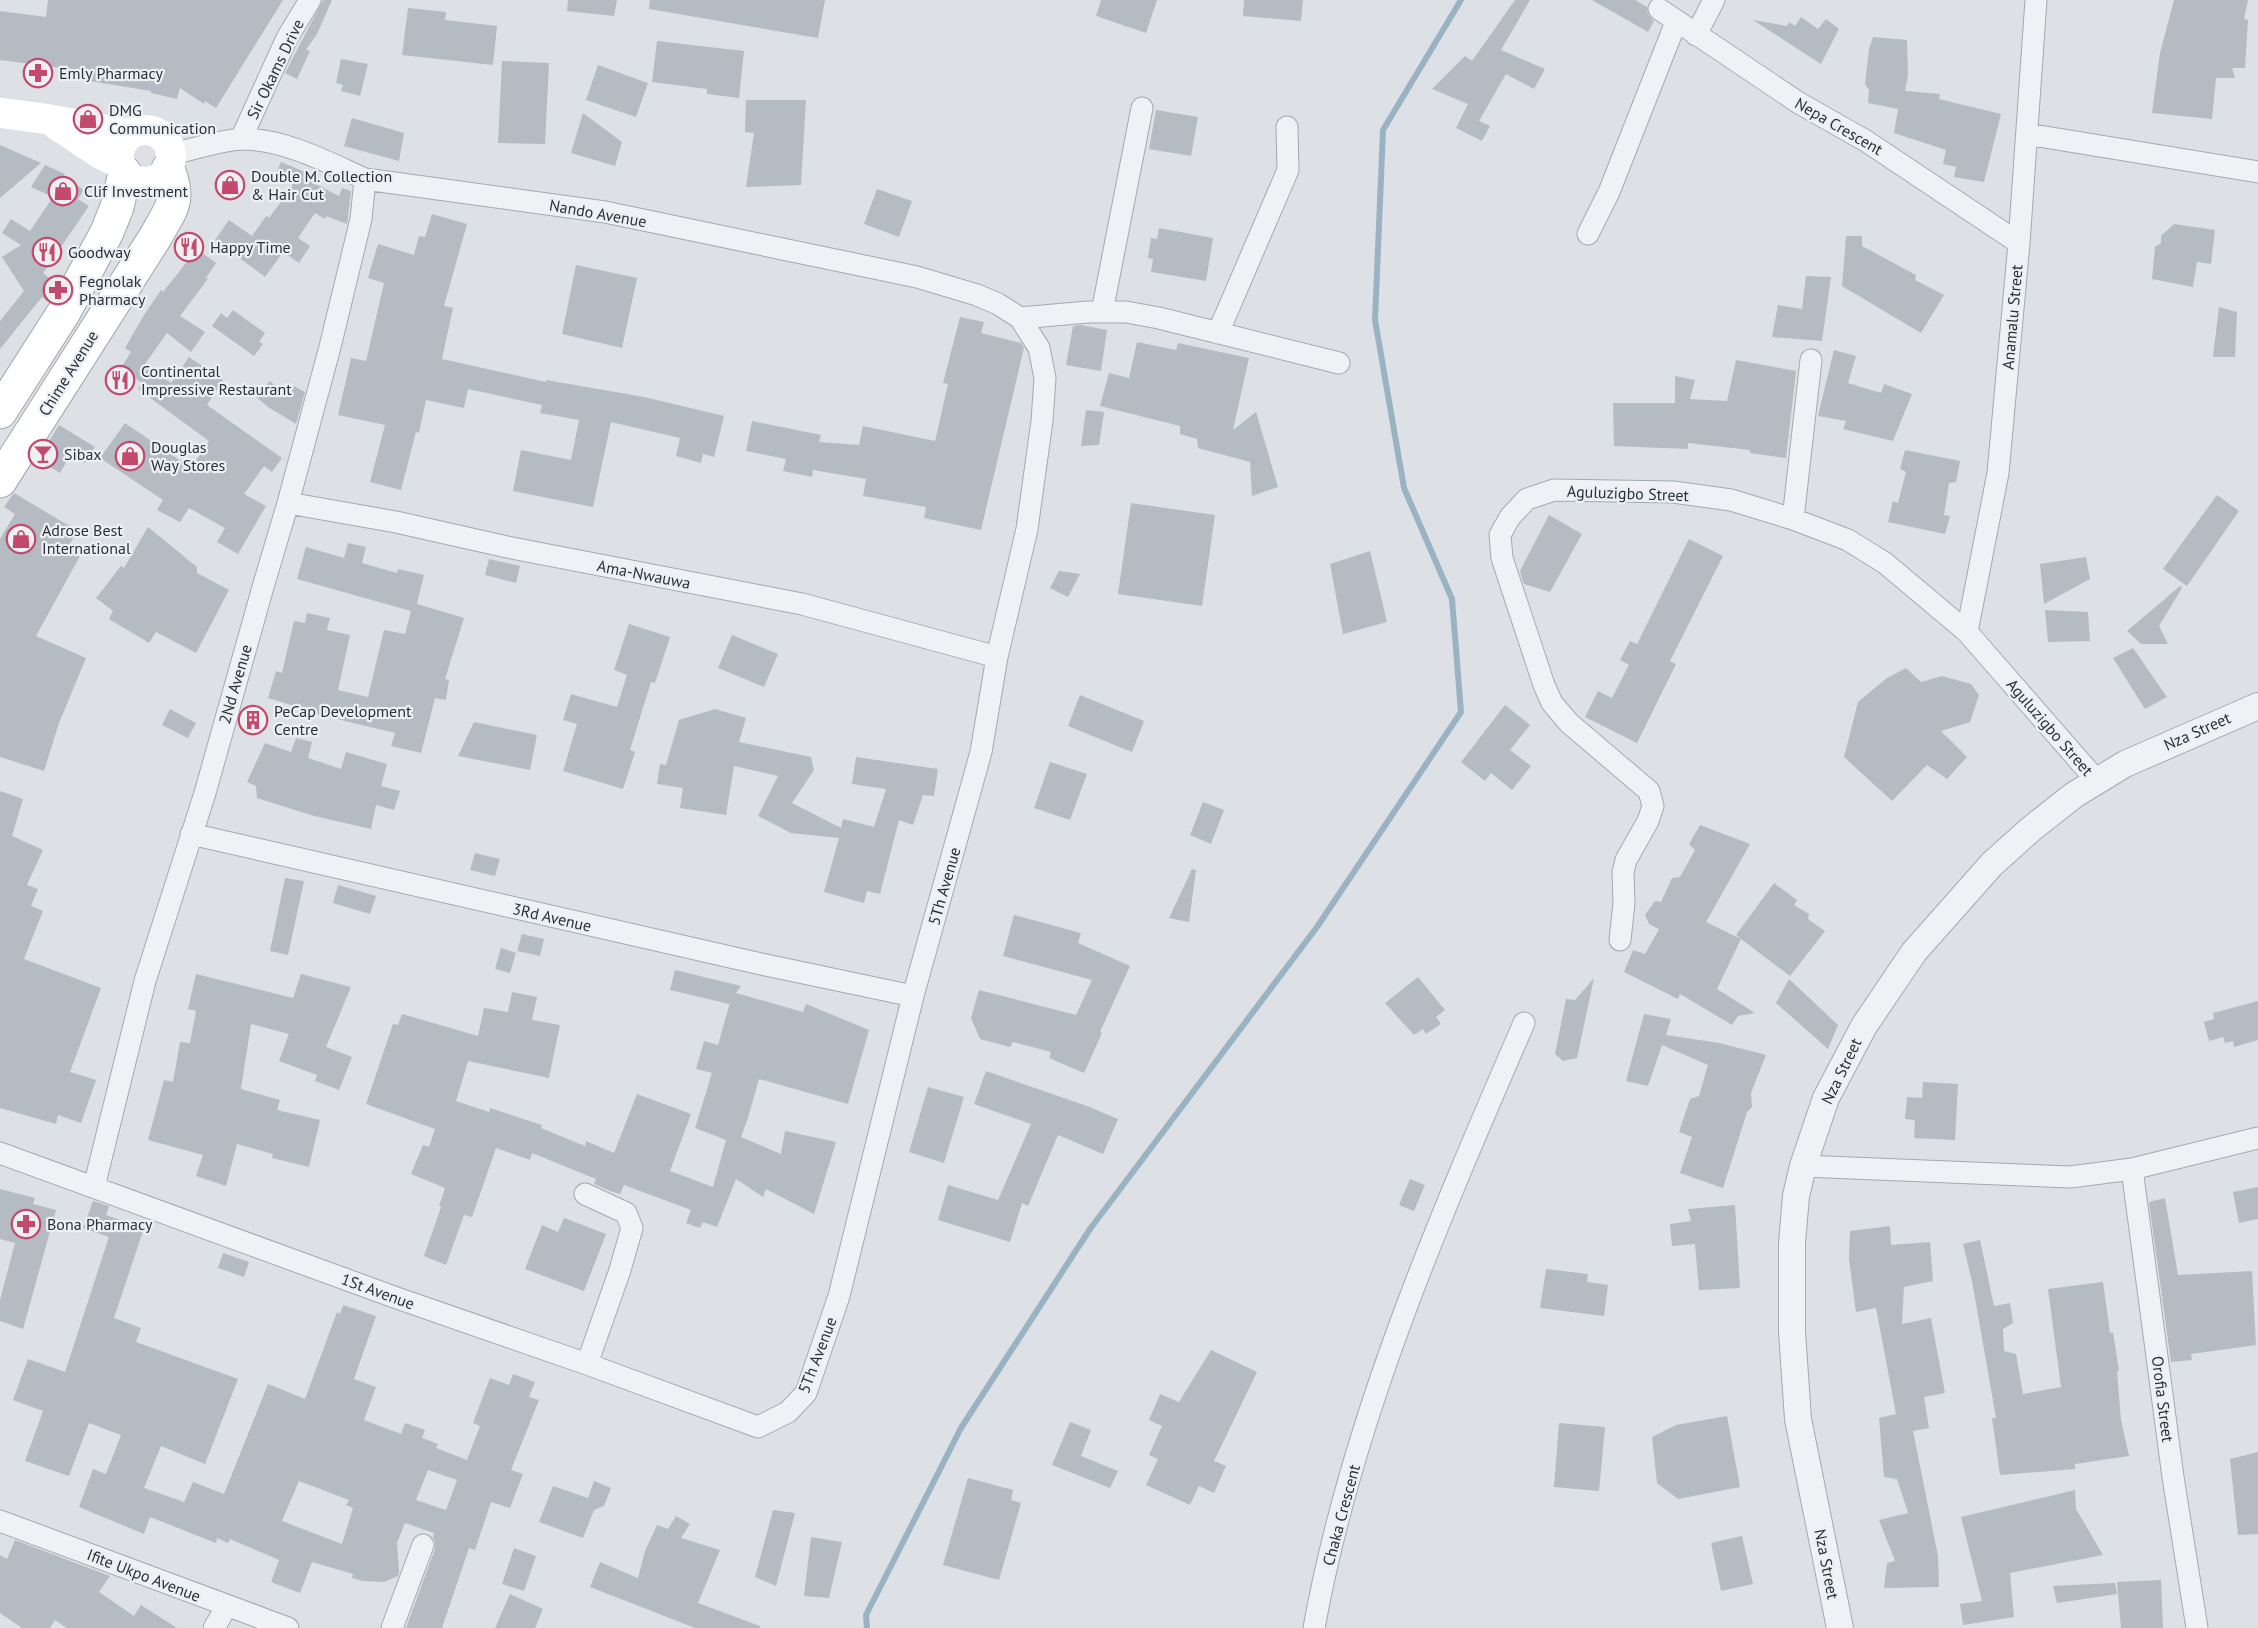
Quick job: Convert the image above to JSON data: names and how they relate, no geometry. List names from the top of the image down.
{
  "streets": {
    "main road": ["Chime Avenue"],
    "street": [
      "Sir Okams Drive",
      "Nepa Crescent",
      "Nando Avenue",
      "Anamalu Street",
      "Aguluzigbo Street",
      "Ama-Nwauwa",
      "2Nd Avenue",
      "Nza Street",
      "5Th Avenue",
      "3Rd Avenue",
      "1St Avenue",
      "Orofia Street",
      "Chaka Crescent",
      "Ifite Ukpo Avenue"
    ]
  },
  "crossings": [
    ["Sir Okams Drive", "Nando Avenue"],
    ["Nepa Crescent", "Anamalu Street"],
    ["Nando Avenue", "Chime Avenue"],
    ["Nando Avenue", "2Nd Avenue"],
    ["Nando Avenue", "5Th Avenue"],
    ["Anamalu Street", "Aguluzigbo Street"],
    ["Aguluzigbo Street", "Nza Street"],
    ["Ama-Nwauwa", "2Nd Avenue"],
    ["Ama-Nwauwa", "5Th Avenue"],
    ["2Nd Avenue", "3Rd Avenue"],
    ["2Nd Avenue", "1St Avenue"],
    ["5Th Avenue", "3Rd Avenue"],
    ["5Th Avenue", "1St Avenue"]
  ],
  "places": {
    "pharmacy": ["Emly Pharmacy", "Fegnolak Pharmacy", "Bona Pharmacy"],
    "shop": [
      "DMG Communication",
      "Double M. Collection & Hair Cut",
      "Clif Investment",
      "Douglas Way Stores",
      "Adrose Best International"
    ],
    "restaurant": ["Happy Time", "Goodway", "Continental Impressive Restaurant"],
    "bar": ["Sibax"],
    "building": ["PeCap Development Centre"]
  }
}
